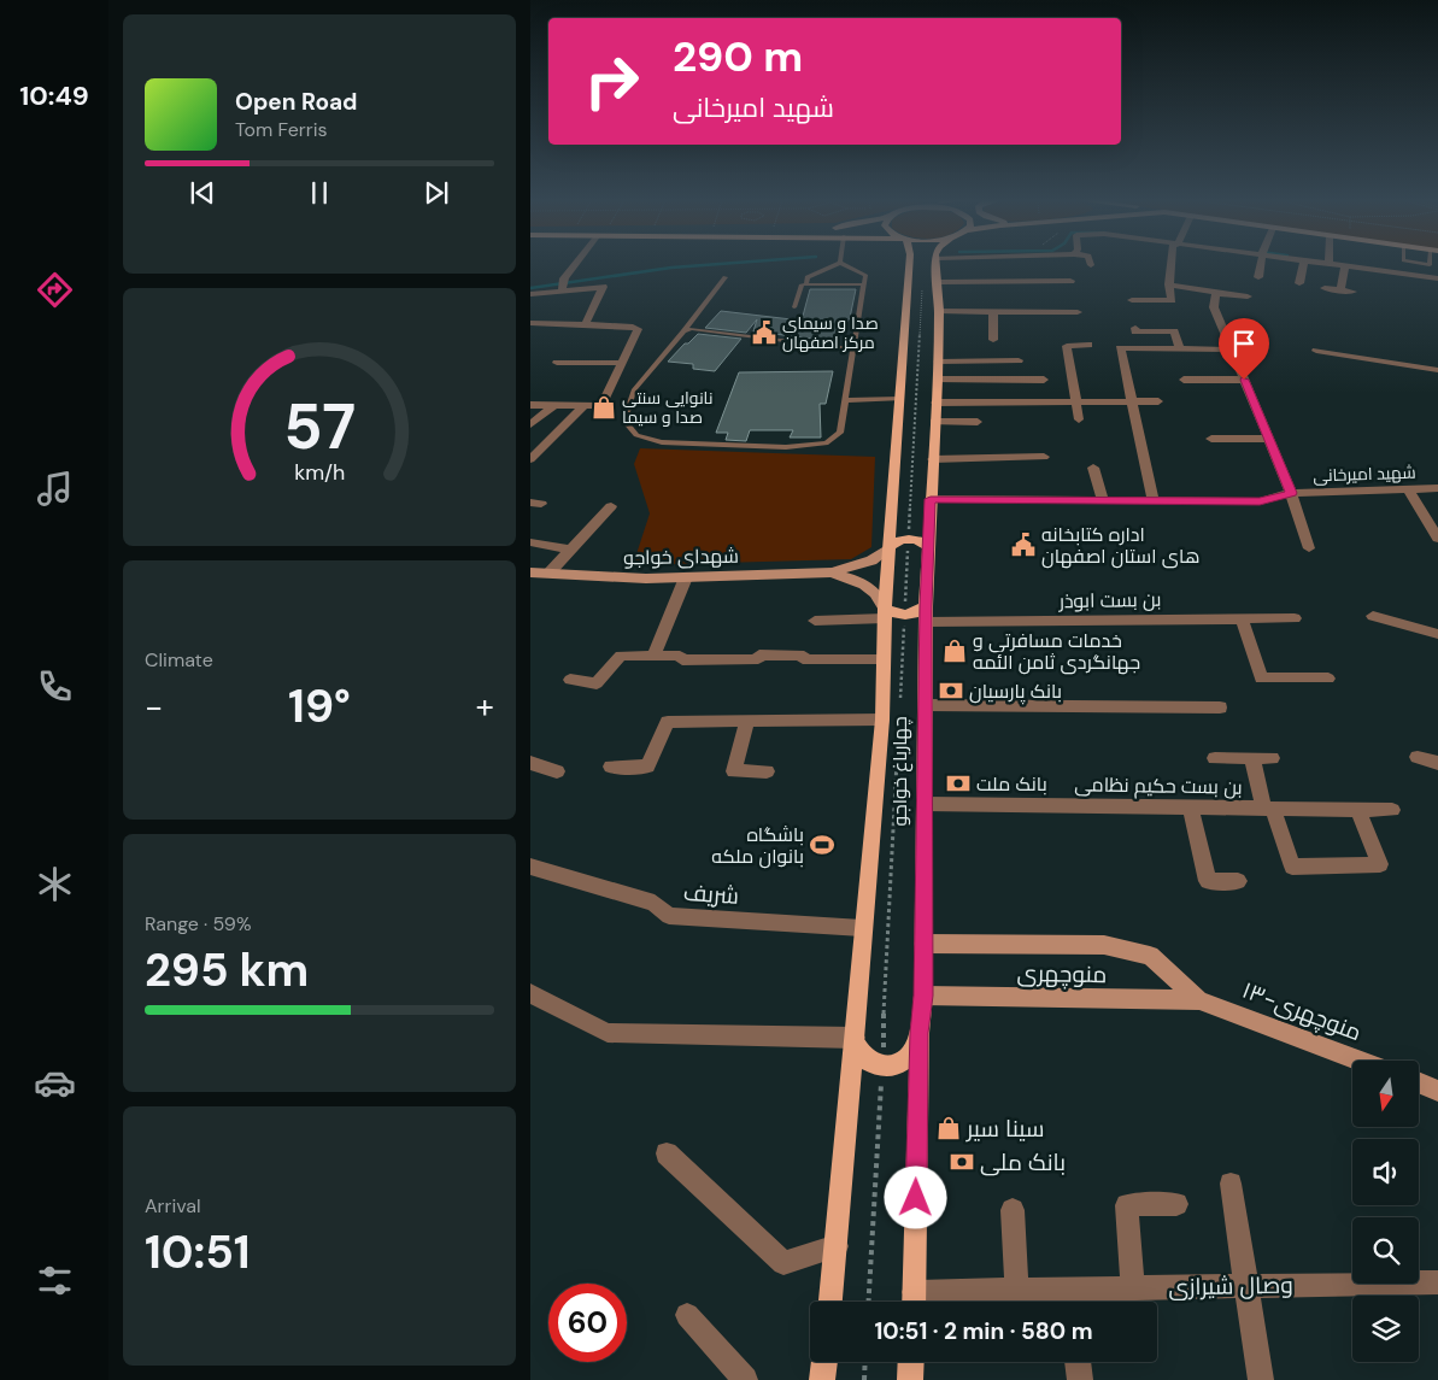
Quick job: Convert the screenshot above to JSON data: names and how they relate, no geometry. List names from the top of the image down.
{
  "streets": {
    "main road": [
      "شهدای خواجو",
      "چهارباغ خواجو",
      "منوچهری",
      "۱۳-منوچهری"
    ],
    "street": [
      "شهید امیرخانی",
      "بن بست ابوذر",
      "بن بست حکیم نظامی",
      "شریف",
      "وصال شیرازی"
    ]
  },
  "crossings": [
    ["شهید امیرخانی", "چهارباغ خواجو"],
    ["بن بست ابوذر", "چهارباغ خواجو"],
    ["چهارباغ خواجو", "بن بست حکیم نظامی"],
    ["چهارباغ خواجو", "شریف"],
    ["چهارباغ خواجو", "منوچهری"],
    ["چهارباغ خواجو", "وصال شیرازی"],
    ["منوچهری", "۱۳-منوچهری"]
  ],
  "places": {
    "public building": ["صدا و سیمای مرکز اصفهان", "اداره کتابخانه های استان اصفهان"],
    "shop": ["نانوایی سنتی صدا و سیما", "خدمات مسافرتی و جهانگردی ثامن الئمه", "سینا سیر"],
    "bank": ["بانک پارسیان", "بانک ملت", "بانک ملی"],
    "sports": ["باشگاه بانوان ملکه"]
  },
  "north": "bottom",
  "page": {
    "tabs": "10:49",
    "turn": ["290 m", "شهید امیرخانی"],
    "song": ["Open Road", "Tom Ferris"],
    "tile": [
      "Climate",
      ["Range · 59%", "295 km"],
      ["Arrival", "10:51"]
    ],
    "heat": ["−", "19°", "+"],
    "limit": "60",
    "trip": "10:51 · 2 min · 580 m",
    "gauge": ["57", "km/h"]
  }
}
